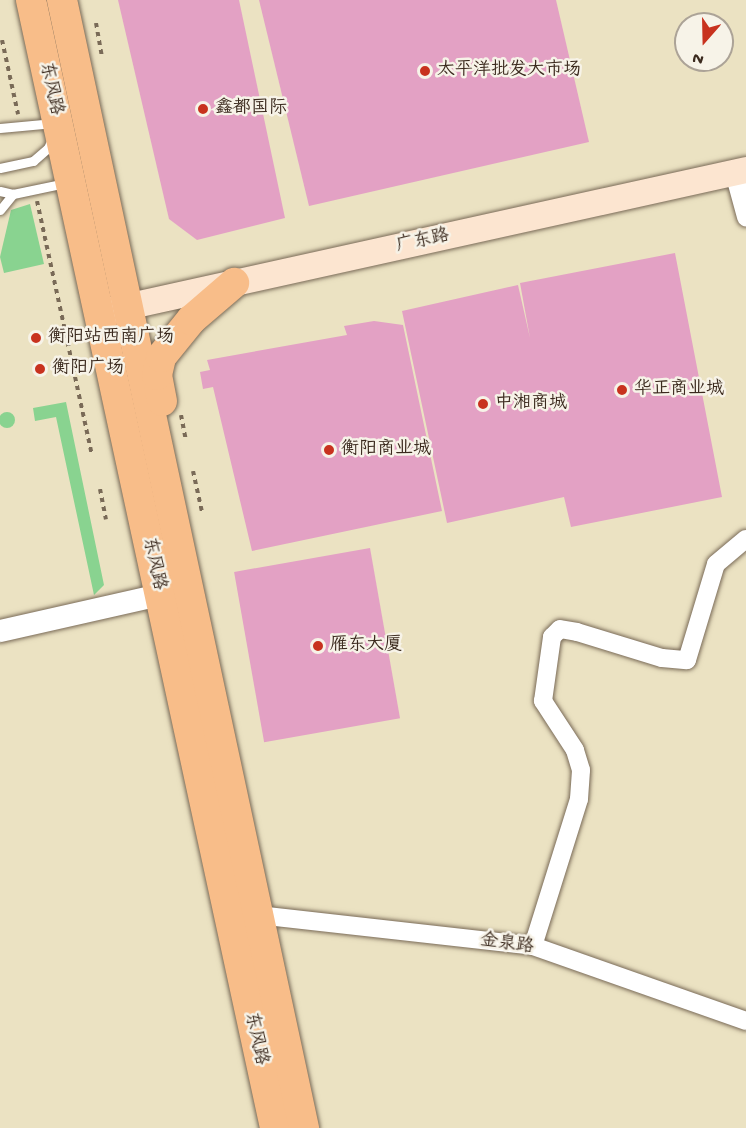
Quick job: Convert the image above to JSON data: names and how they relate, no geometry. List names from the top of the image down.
{
  "streets": {
    "highway": ["东风路"],
    "main road": ["广东路"],
    "street": ["金泉路"]
  },
  "crossings": [
    ["东风路", "广东路"],
    ["东风路", "金泉路"]
  ],
  "places": [
    "太平洋批发大市场",
    "鑫都国际",
    "衡阳站西南广场",
    "衡阳广场",
    "华正商业城",
    "中湘商城",
    "衡阳商业城",
    "雁东大厦"
  ],
  "north": "bottom"
}
